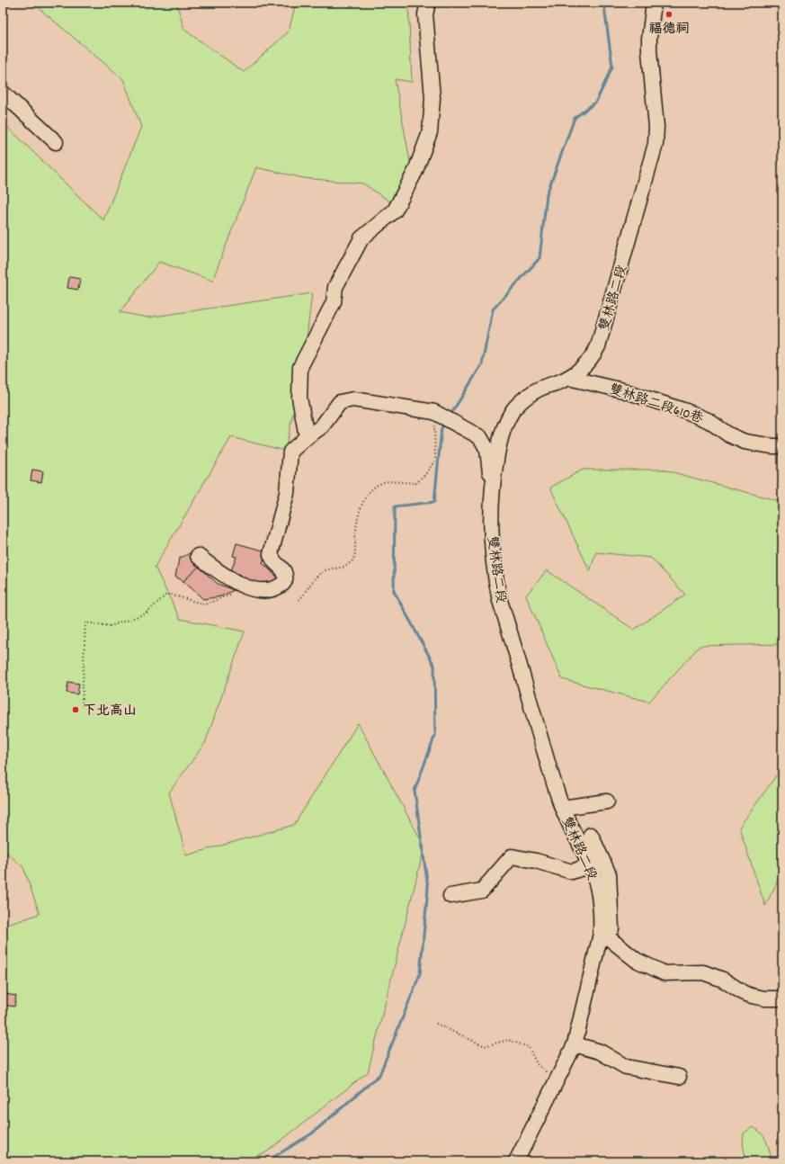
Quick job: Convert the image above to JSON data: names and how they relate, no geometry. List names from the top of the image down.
{
  "streets": {
    "street": ["雙林路二段", "雙林路二段610巷"]
  },
  "crossings": [
    ["雙林路二段", "雙林路二段610巷"]
  ],
  "places": ["福德祠", "下北高山"]
}
